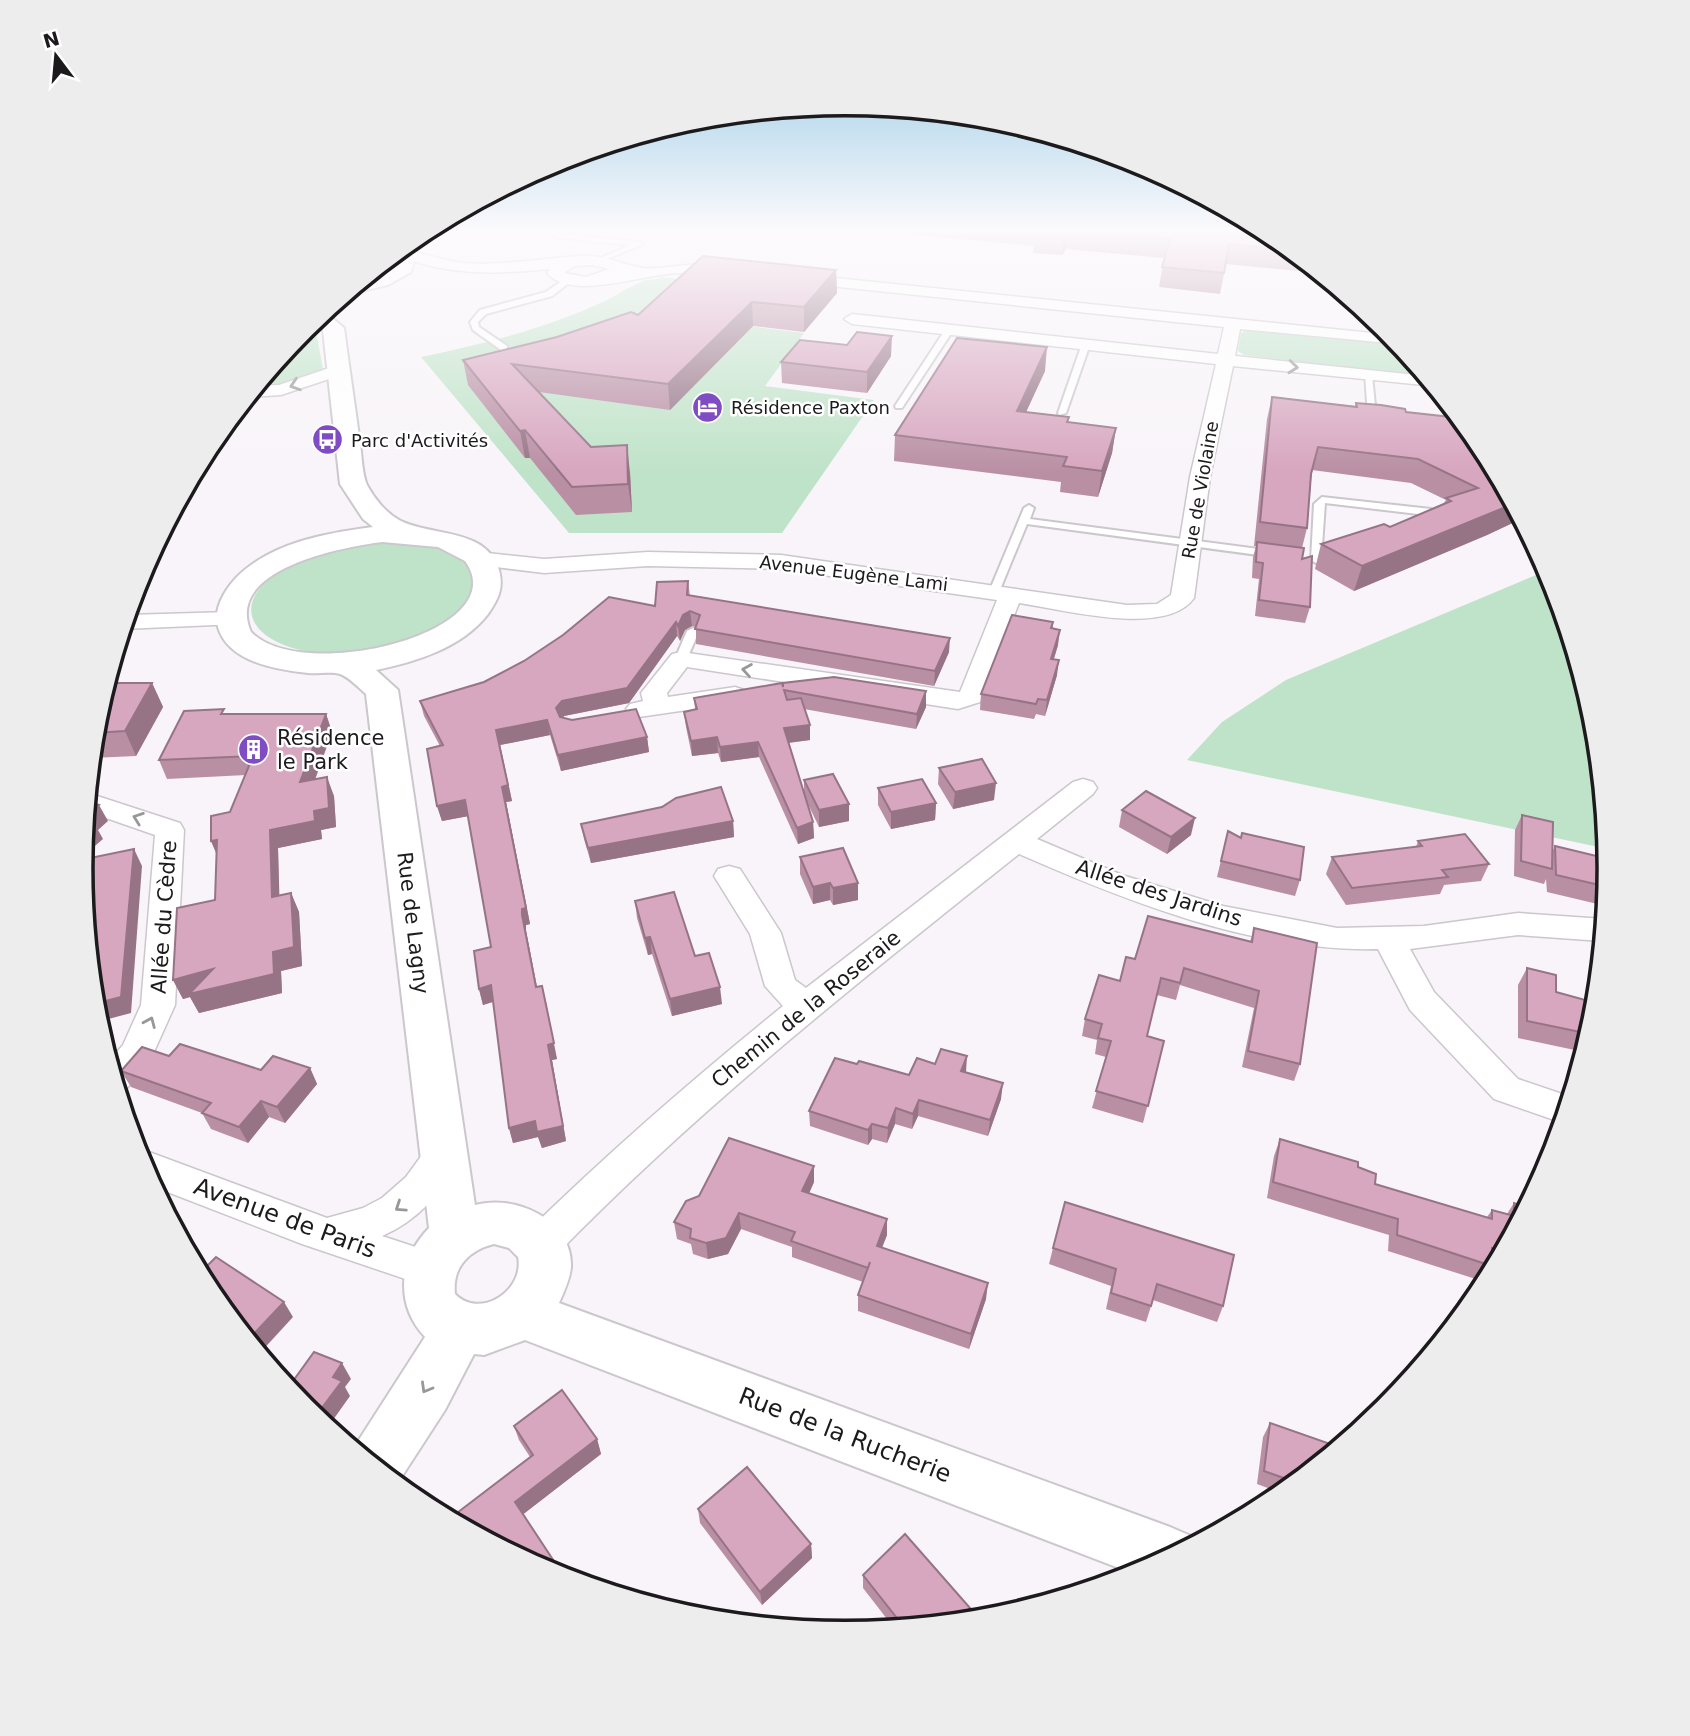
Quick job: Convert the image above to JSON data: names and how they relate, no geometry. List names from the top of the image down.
{
  "streets": {
    "main road": ["Rue de Lagny", "Rue de la Rucherie"],
    "street": [
      "Rue de Violaine",
      "Avenue Eugène Lami",
      "Allée des Jardins",
      "Allée du Cèdre",
      "Chemin de la Roseraie",
      "Avenue de Paris"
    ]
  },
  "crossings": [
    ["Rue de Violaine", "Avenue Eugène Lami"],
    ["Allée des Jardins", "Chemin de la Roseraie"],
    ["Rue de Lagny", "Chemin de la Roseraie"],
    ["Rue de Lagny", "Avenue de Paris"],
    ["Rue de Lagny", "Rue de la Rucherie"],
    ["Chemin de la Roseraie", "Avenue de Paris"],
    ["Chemin de la Roseraie", "Rue de la Rucherie"],
    ["Avenue de Paris", "Rue de la Rucherie"]
  ],
  "one_way": ["Allée du Cèdre"],
  "places": {
    "hotel": ["Résidence Paxton"],
    "bus stop": ["Parc d'Activités"],
    "building": ["Résidence le Park"]
  },
  "north": "top"
}
